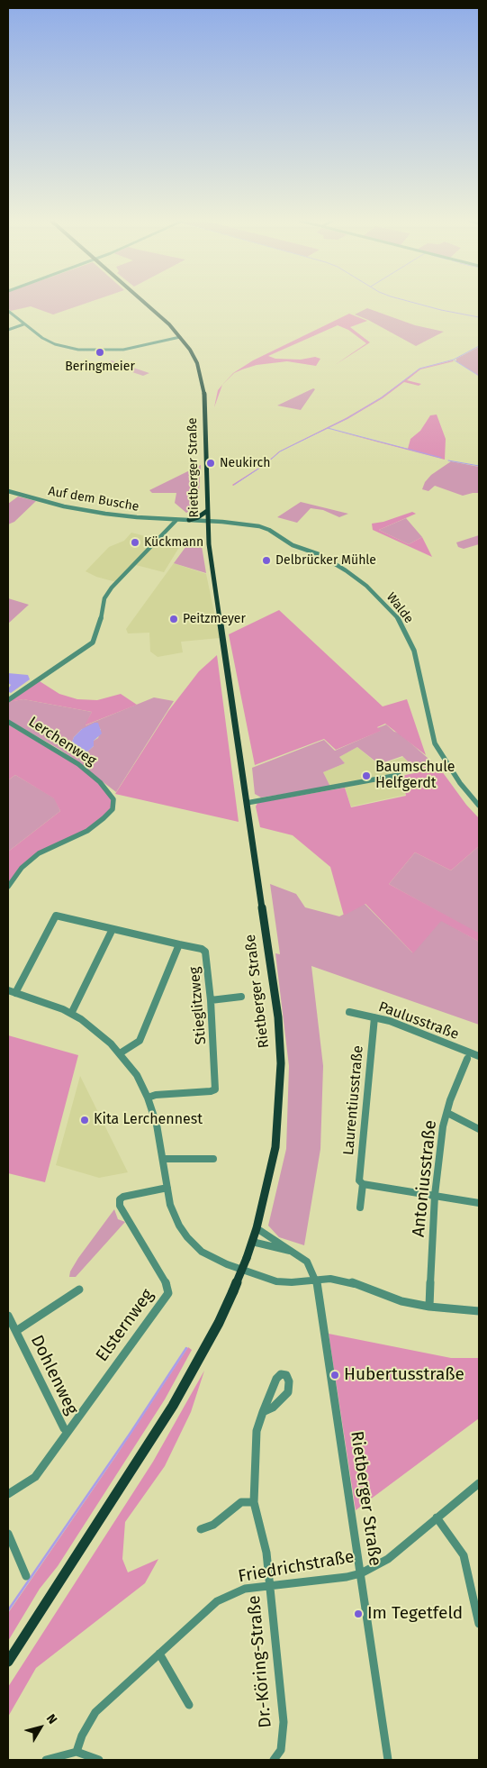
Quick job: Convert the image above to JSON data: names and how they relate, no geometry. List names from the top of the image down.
{
  "streets": {
    "main road": ["Rietberger Straße"],
    "street": [
      "Auf dem Busche",
      "Walde",
      "Lerchenweg",
      "Stieglitzweg",
      "Paulusstraße",
      "Laurentiusstraße",
      "Antoniusstraße",
      "Elsternweg",
      "Dohlenweg",
      "Friedrichstraße",
      "Dr.-Köring-Straße"
    ]
  },
  "crossings": [
    ["Rietberger Straße", "Auf dem Busche"],
    ["Rietberger Straße", "Walde"],
    ["Rietberger Straße", "Friedrichstraße"],
    ["Auf dem Busche", "Walde"],
    ["Paulusstraße", "Laurentiusstraße"],
    ["Paulusstraße", "Antoniusstraße"],
    ["Elsternweg", "Dohlenweg"],
    ["Friedrichstraße", "Dr.-Köring-Straße"]
  ],
  "places": [
    "Beringmeier",
    "Neukirch",
    "Kückmann",
    "Delbrücker Mühle",
    "Peitzmeyer",
    "Baumschule Helfgerdt",
    "Kita Lerchennest",
    "Hubertusstraße",
    "Im Tegetfeld"
  ],
  "north": "top right"
}
